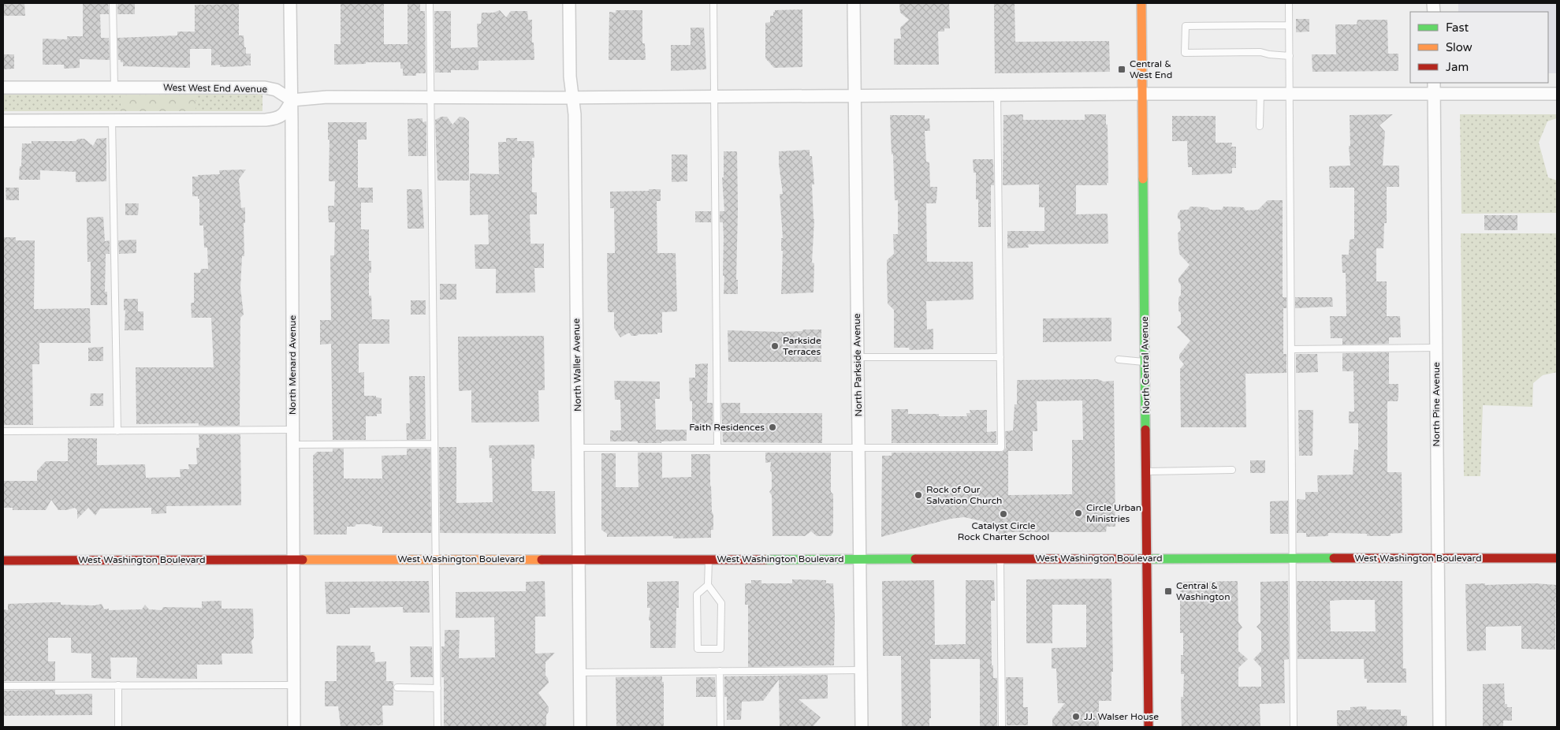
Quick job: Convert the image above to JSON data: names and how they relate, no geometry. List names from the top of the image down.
{
  "streets": {
    "street": [
      "West West End Avenue",
      "North Menard Avenue",
      "North Waller Avenue",
      "North Parkside Avenue",
      "North Central Avenue",
      "North Pine Avenue",
      "West Washington Boulevard"
    ]
  },
  "crossings": [
    ["West West End Avenue", "North Menard Avenue"],
    ["North Menard Avenue", "West Washington Boulevard"],
    ["North Waller Avenue", "West Washington Boulevard"],
    ["North Parkside Avenue", "West Washington Boulevard"],
    ["North Central Avenue", "West Washington Boulevard"],
    ["North Pine Avenue", "West Washington Boulevard"]
  ],
  "places": {
    "transit": ["Central & West End", "Central & Washington"],
    "other": [
      "Parkside Terraces",
      "Faith Residences",
      "Rock of Our Salvation Church",
      "Circle Urban Ministries",
      "Catalyst Circle Rock Charter School",
      "JJ. Walser House"
    ]
  },
  "legend": ["Fast", "Slow", "Jam"]
}
